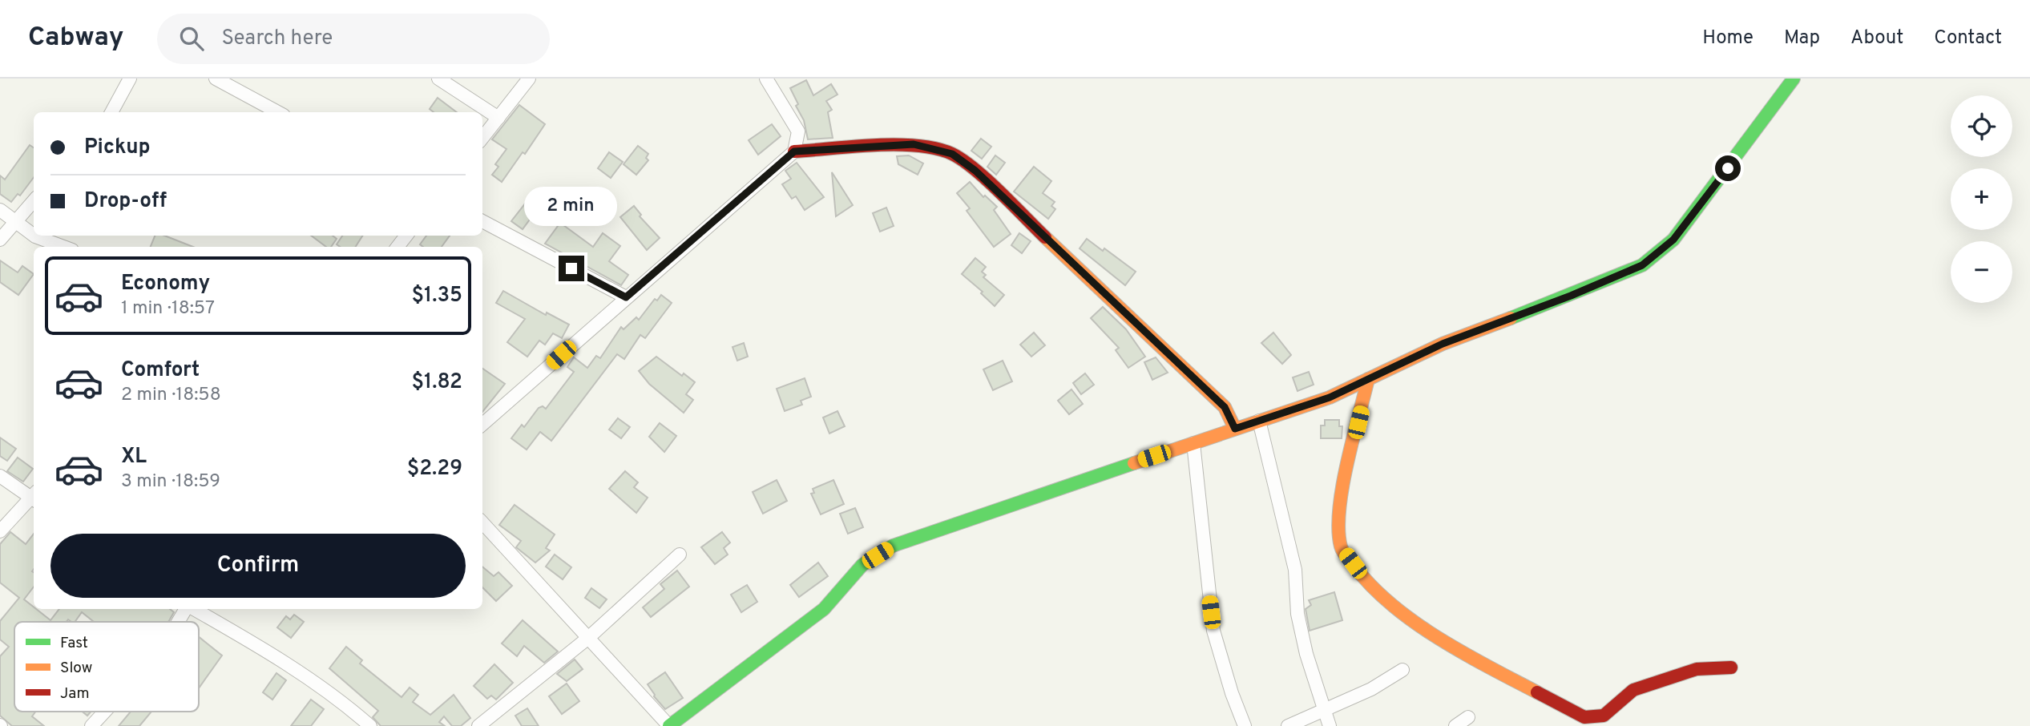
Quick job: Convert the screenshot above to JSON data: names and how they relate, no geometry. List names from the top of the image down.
{
  "legend": ["Fast", "Slow", "Jam"],
  "page": {
    "header": "Cabway",
    "search": "Search here",
    "nav": [
      "Home",
      "Map",
      "About",
      "Contact"
    ],
    "map_buttons": ["+", "−"],
    "banner": ["Pickup", "Drop-off"],
    "bubble": "2 min",
    "list": [
      {
        "name": "Economy",
        "note": "1 min · 18:57",
        "value": "$1.35"
      },
      {
        "name": "Comfort",
        "note": "2 min · 18:58",
        "value": "$1.82"
      },
      {
        "name": "XL",
        "note": "3 min · 18:59",
        "value": "$2.29"
      }
    ],
    "buttons": "Confirm"
  }
}
